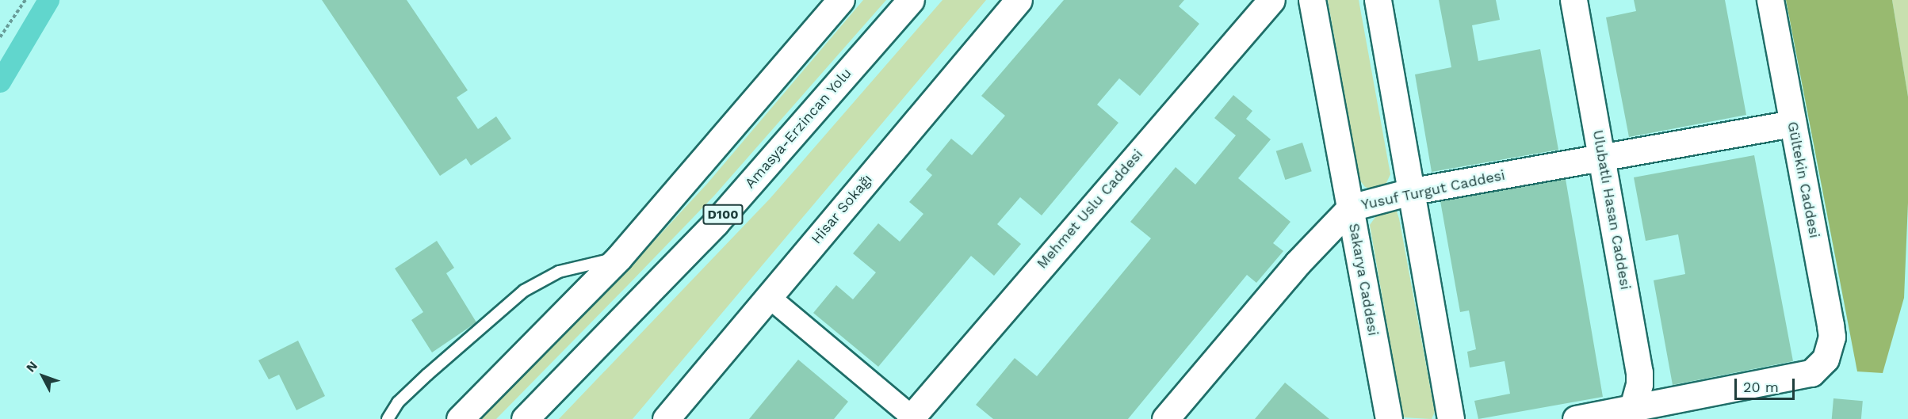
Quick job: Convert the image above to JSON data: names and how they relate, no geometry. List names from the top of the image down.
{
  "streets": {
    "main road": [
      "Amasya-Erzincan Yolu",
      "Gültekin Caddesi",
      "Yusuf Turgut Caddesi",
      "Hisar Sokağı",
      "Mehmet Uslu Caddesi",
      "Ulubatlı Hasan Caddesi",
      "D100",
      "Sakarya Caddesi"
    ]
  },
  "crossings": [
    ["Gültekin Caddesi", "Yusuf Turgut Caddesi"],
    ["Gültekin Caddesi", "Ulubatlı Hasan Caddesi"],
    ["Yusuf Turgut Caddesi", "Ulubatlı Hasan Caddesi"],
    ["Yusuf Turgut Caddesi", "Sakarya Caddesi"]
  ],
  "scale_bar": "20 m",
  "north": "top left"
}
